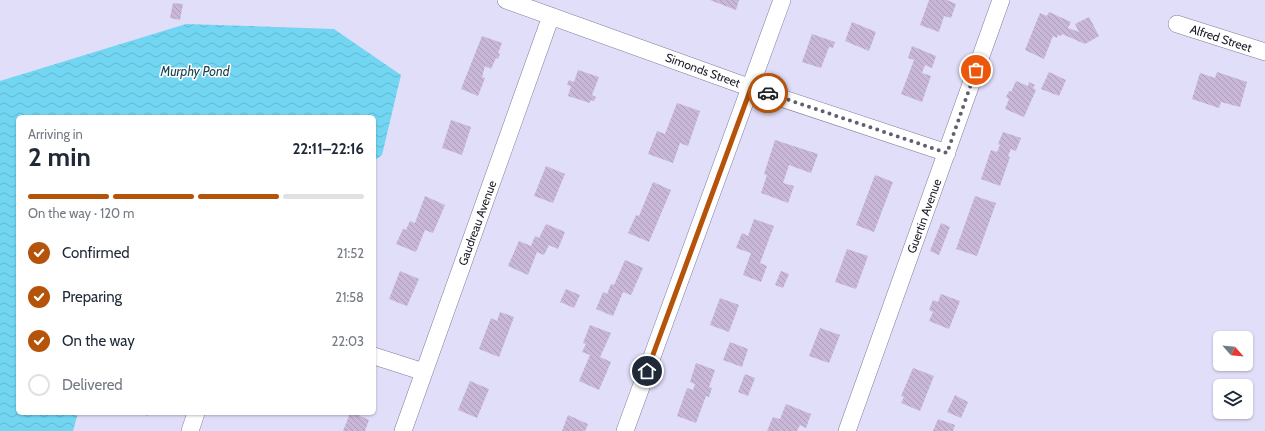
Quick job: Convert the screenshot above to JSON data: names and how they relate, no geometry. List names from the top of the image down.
{
  "streets": {
    "street": [
      "Alfred Street",
      "Simonds Street",
      "Guertin Avenue",
      "Gaudreau Avenue"
    ]
  },
  "crossings": [
    ["Simonds Street", "Guertin Avenue"],
    ["Simonds Street", "Gaudreau Avenue"]
  ],
  "water": ["Murphy Pond"],
  "north": "bottom right",
  "page": {
    "heading": ["2 min", "Arriving in", "22:11–22:16"],
    "bar": "On the way · 120 m",
    "list": [
      ["Confirmed", "21:52"],
      ["Preparing", "21:58"],
      ["On the way", "22:03"],
      "Delivered"
    ]
  }
}
